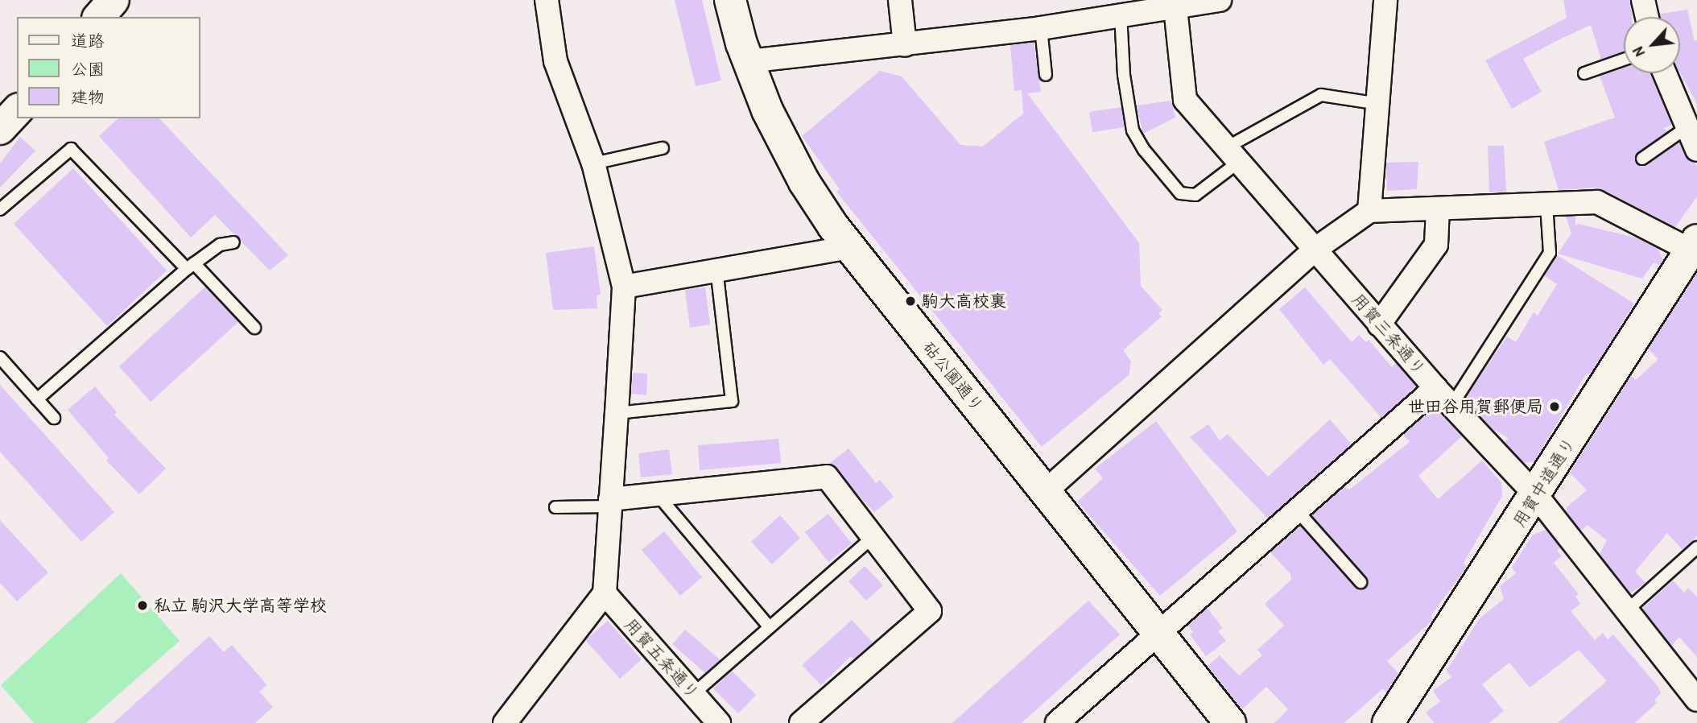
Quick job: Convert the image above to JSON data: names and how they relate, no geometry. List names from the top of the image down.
{
  "streets": {
    "street": [
      "用賀三条通り",
      "砧公園通り",
      "用賀中道通り",
      "用賀五条通り"
    ]
  },
  "crossings": [
    ["用賀三条通り", "用賀中道通り"]
  ],
  "places": ["駒大高校裏", "世田谷用賀郵便局", "私立 駒沢大学高等学校"],
  "legend": ["道路", "公園", "建物"],
  "north": "bottom left"
}
